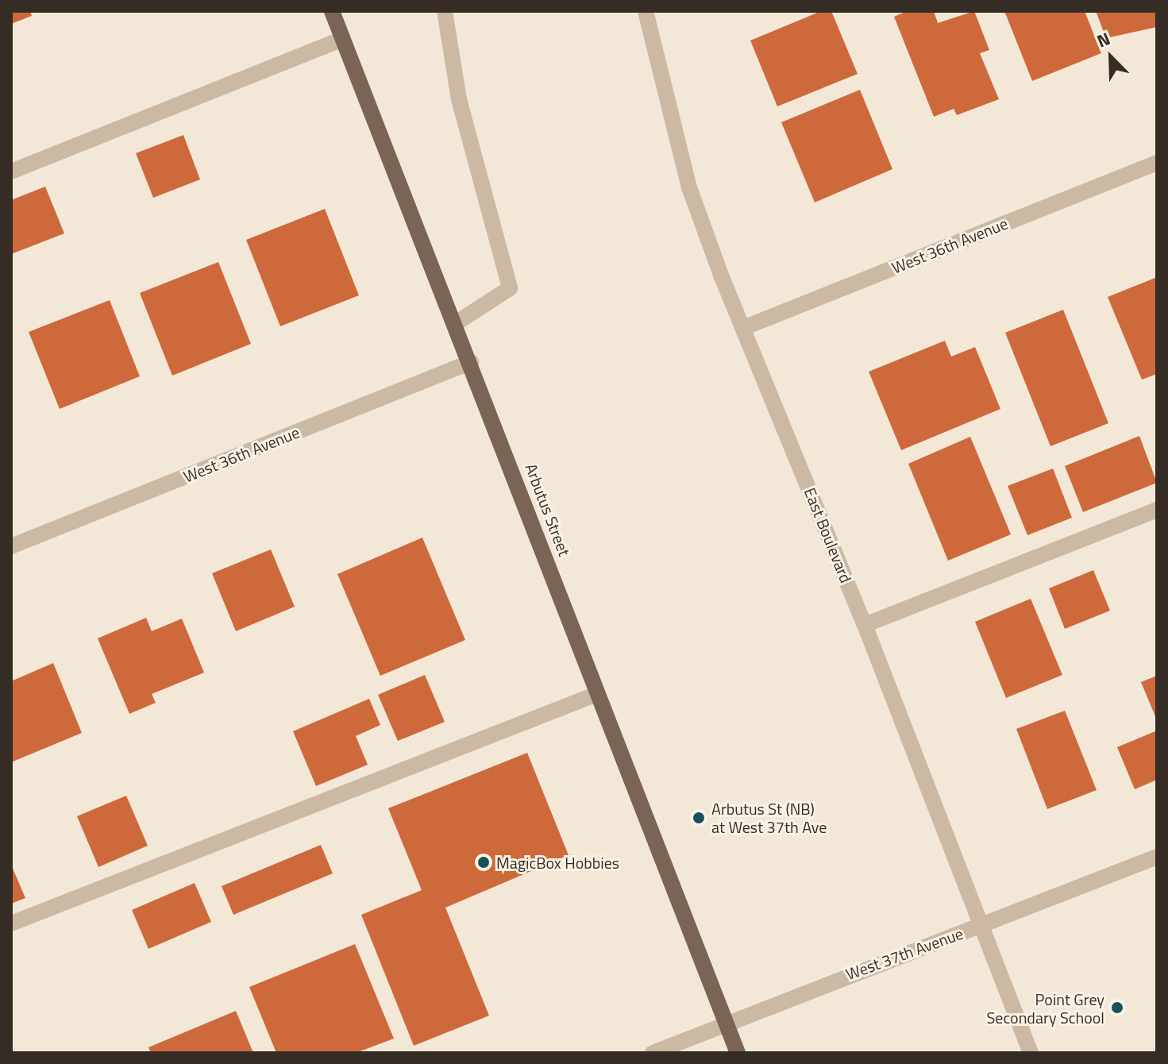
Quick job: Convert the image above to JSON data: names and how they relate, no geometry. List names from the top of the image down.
{
  "streets": {
    "main road": ["Arbutus Street"],
    "street": ["West 36th Avenue", "East Boulevard", "West 37th Avenue"]
  },
  "crossings": [
    ["West 36th Avenue", "Arbutus Street"],
    ["West 36th Avenue", "East Boulevard"],
    ["Arbutus Street", "West 37th Avenue"],
    ["East Boulevard", "West 37th Avenue"]
  ],
  "places": ["Arbutus St (NB) at West 37th Ave", "MagicBox Hobbies", "Point Grey Secondary School"],
  "north": "top left"
}
